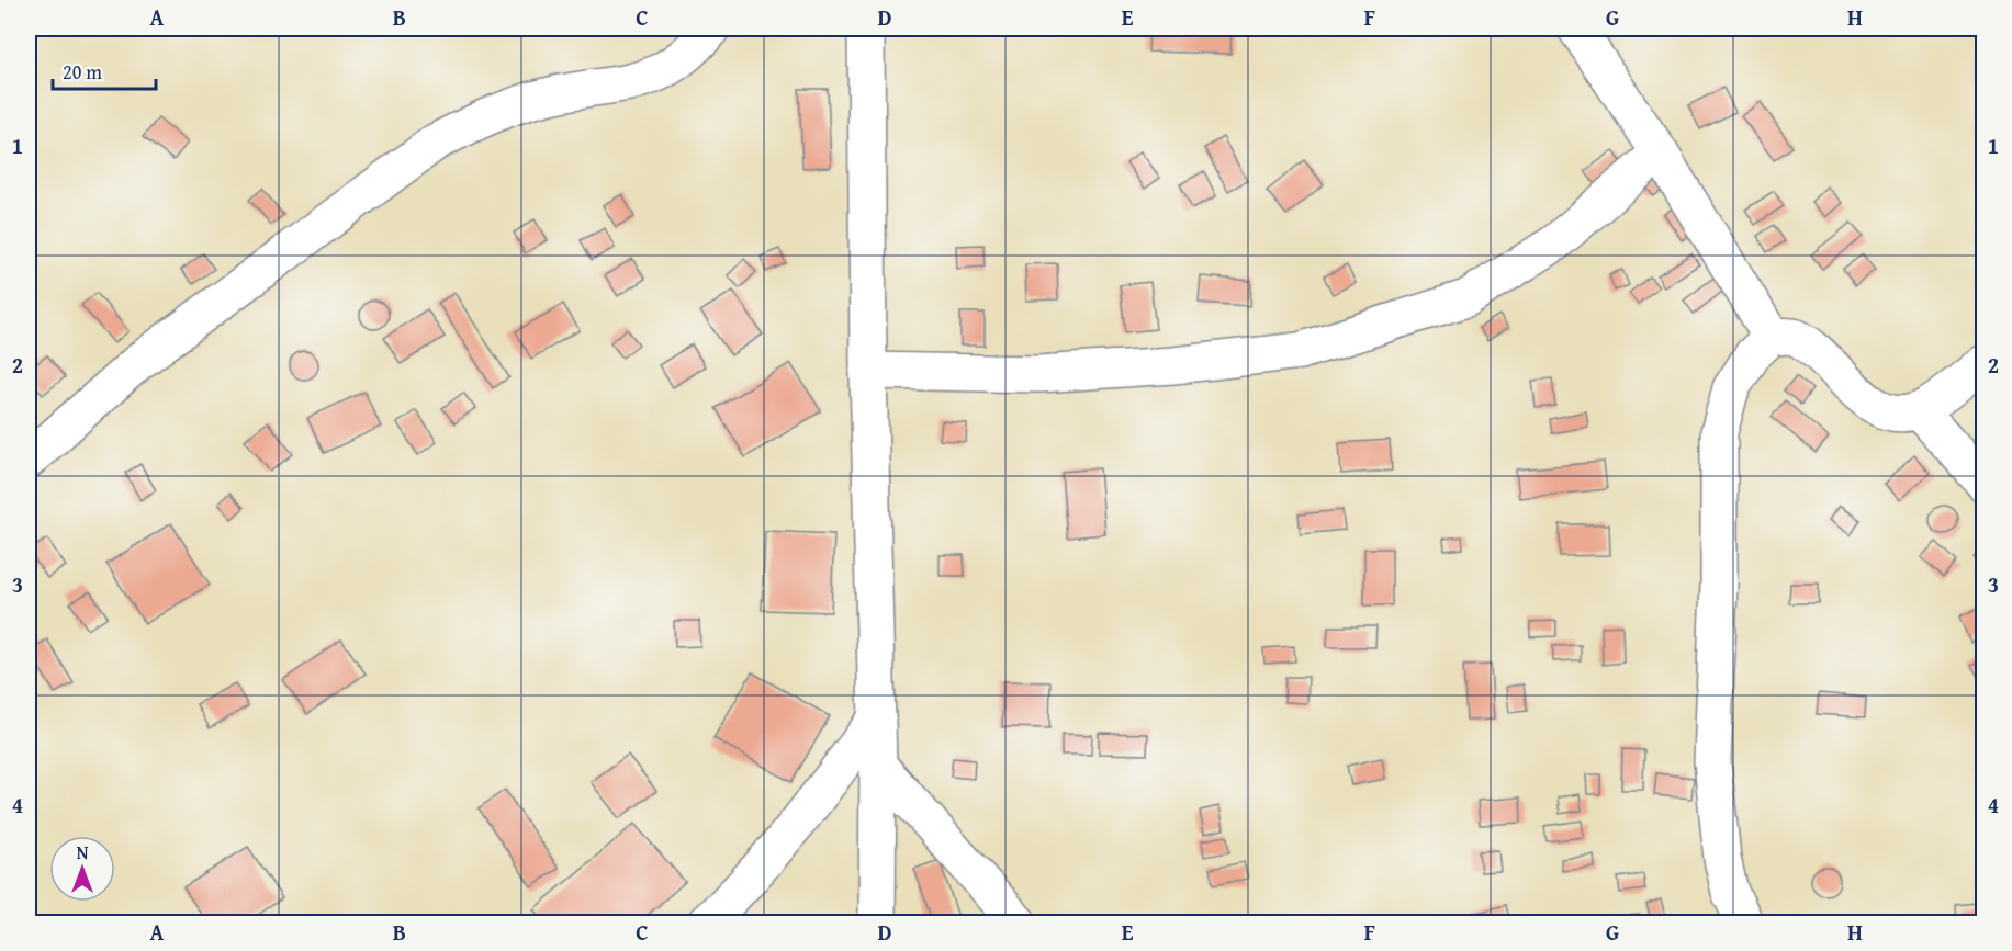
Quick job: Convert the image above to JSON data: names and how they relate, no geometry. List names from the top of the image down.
{
  "scale_bar": "20 m",
  "north": "top",
  "grid": {
    "columns": [
      "A",
      "B",
      "C",
      "D",
      "E",
      "F",
      "G",
      "H"
    ],
    "rows": [
      "1",
      "2",
      "3",
      "4"
    ]
  }
}
